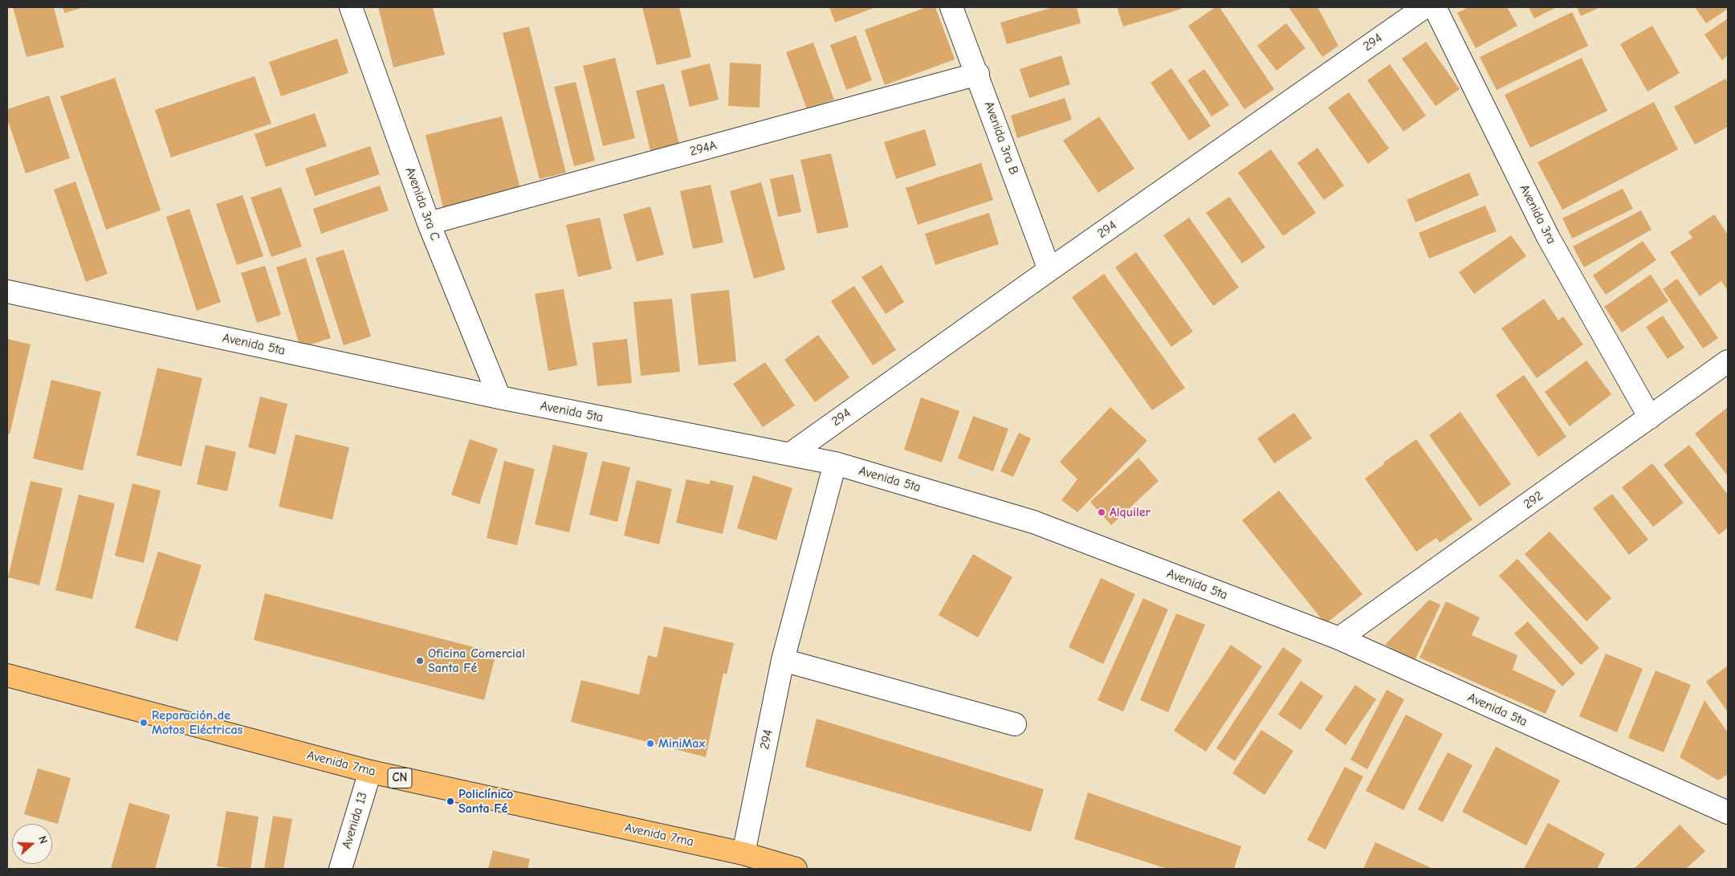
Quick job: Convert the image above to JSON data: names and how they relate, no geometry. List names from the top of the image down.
{
  "streets": {
    "highway": ["Avenida 7ma", "CN"],
    "street": [
      "294",
      "Avenida 3ra B",
      "294A",
      "Avenida 3ra C",
      "Avenida 3ra",
      "Avenida 5ta",
      "292",
      "Avenida 13"
    ]
  },
  "crossings": [
    ["294", "Avenida 3ra B"],
    ["294", "Avenida 5ta"],
    ["294", "Avenida 7ma"],
    ["Avenida 3ra B", "294A"],
    ["294A", "Avenida 3ra C"],
    ["Avenida 3ra C", "Avenida 5ta"],
    ["Avenida 3ra", "292"],
    ["Avenida 5ta", "292"],
    ["Avenida 7ma", "Avenida 13"]
  ],
  "places": [
    "Alquiler",
    "Oficina Comercial Santa Fé",
    "Reparación de Motos Eléctricas",
    "MiniMax",
    "Policlínico Santa Fé"
  ],
  "north": "right"
}
